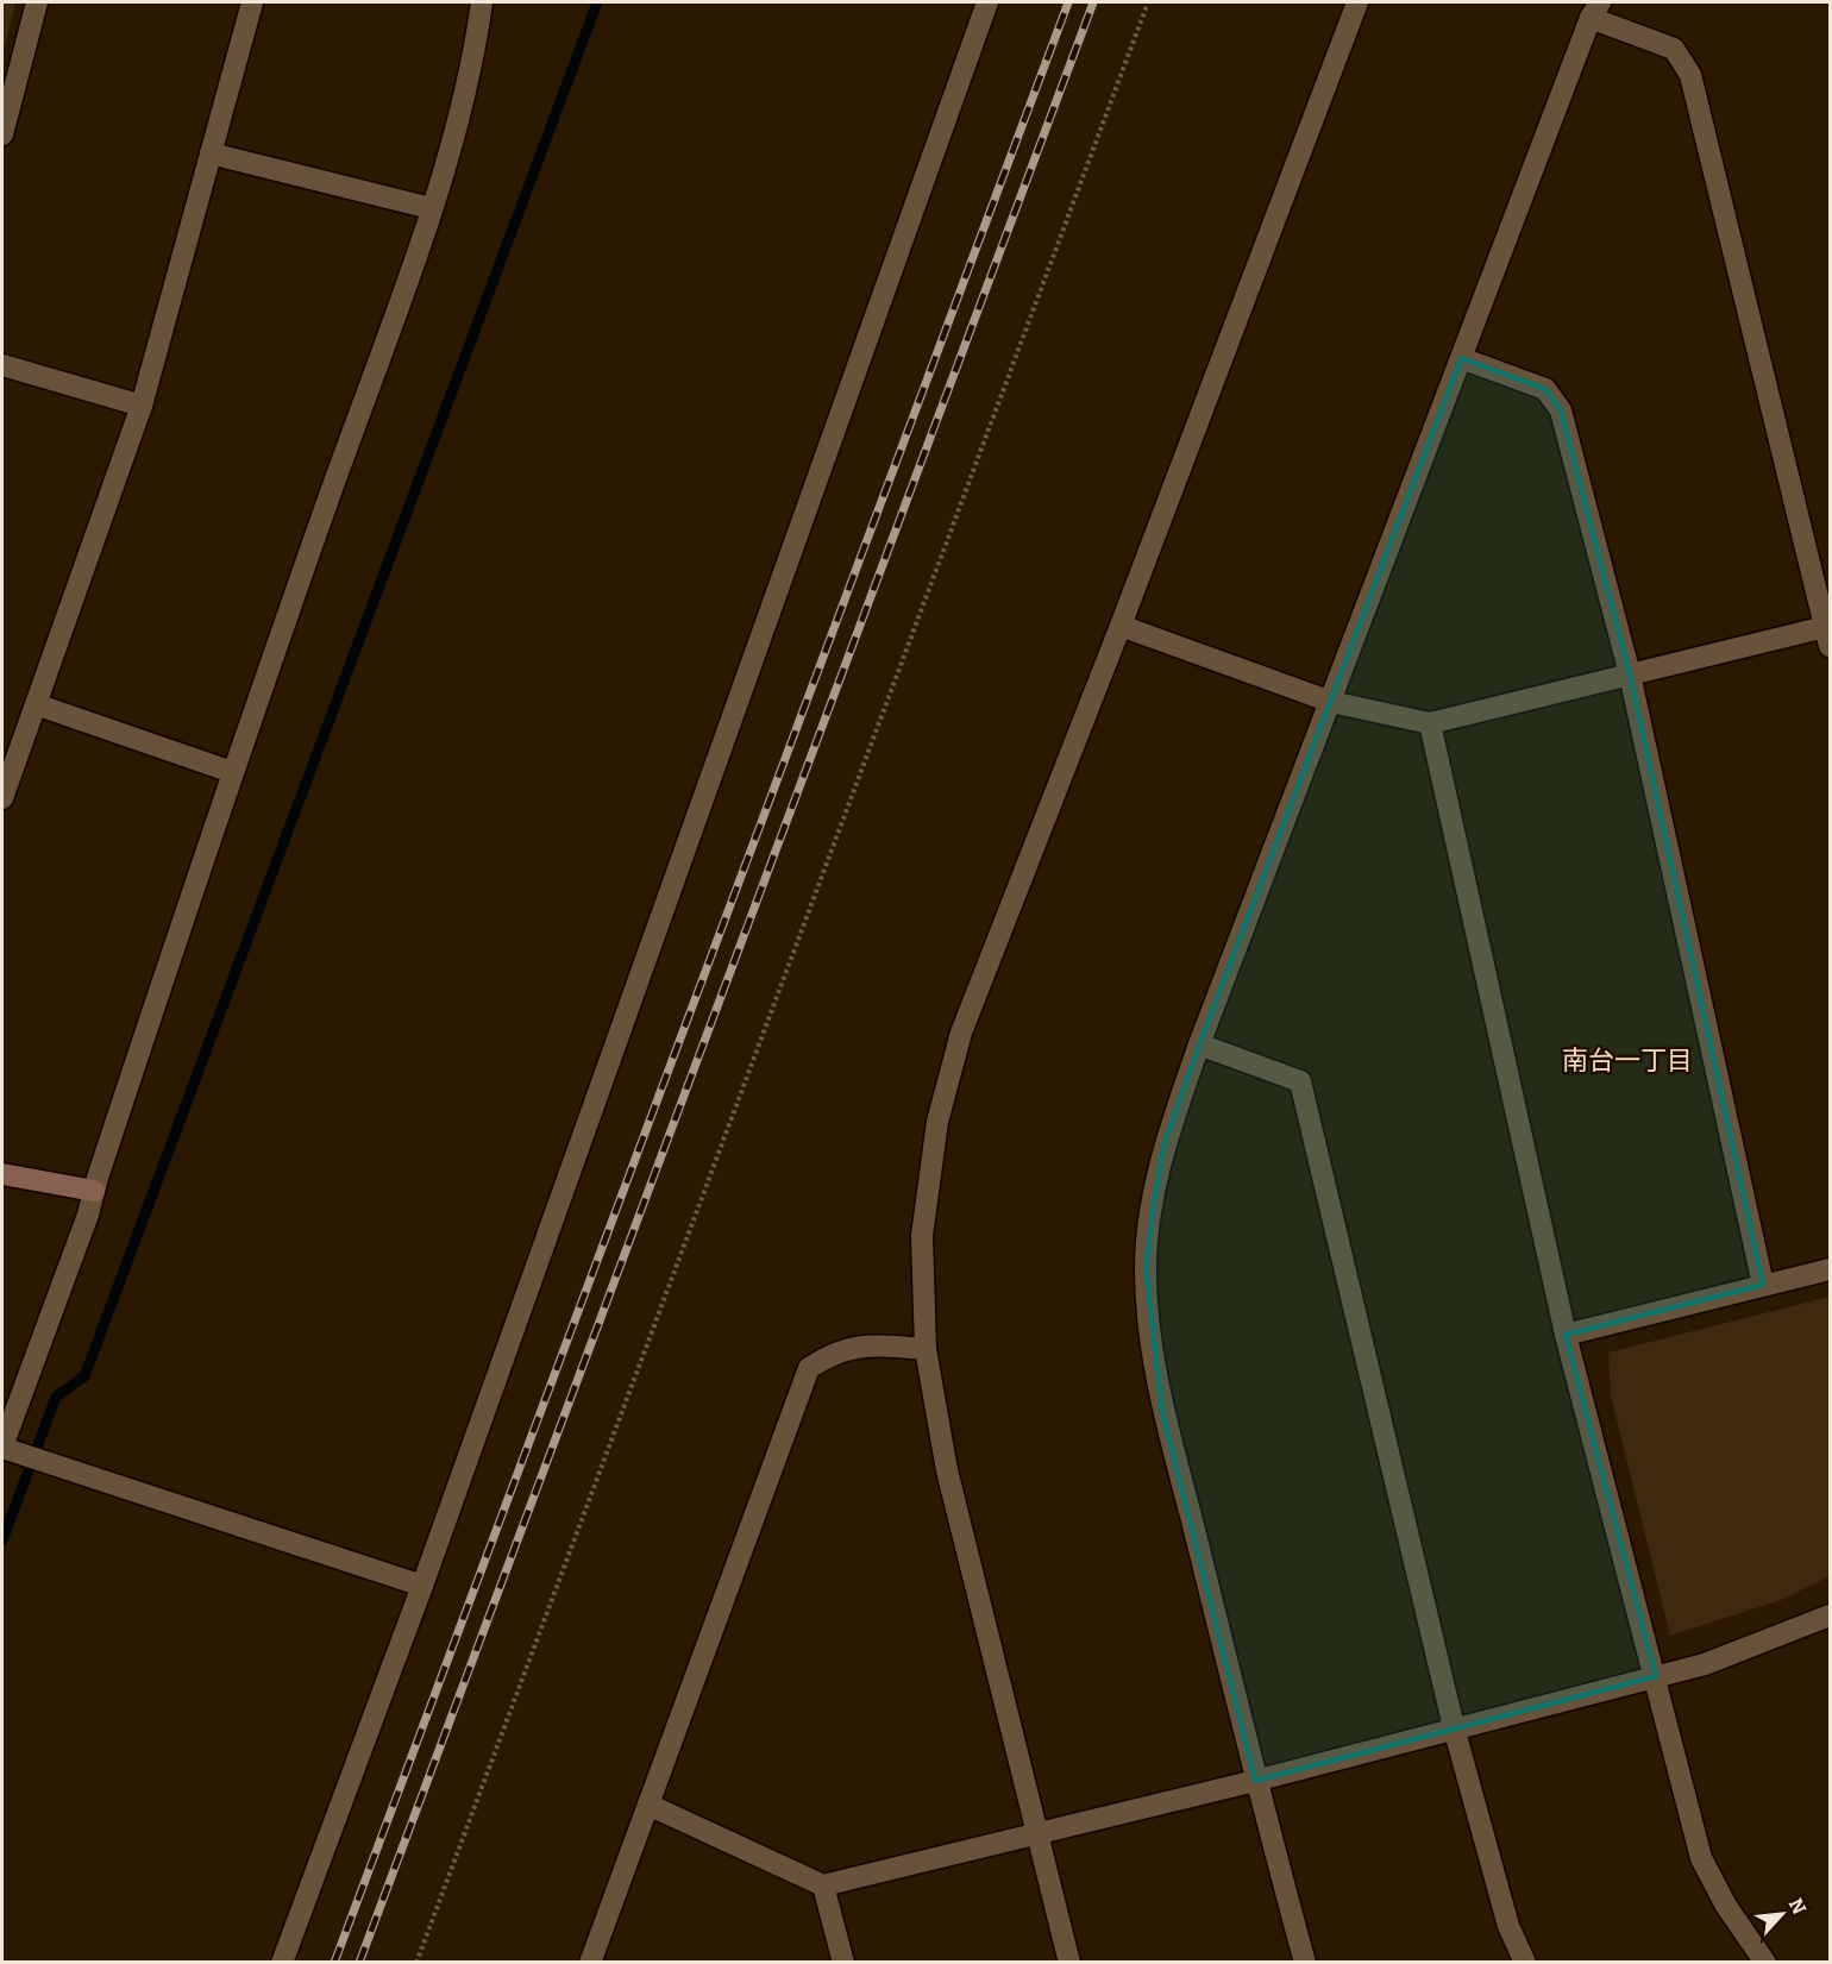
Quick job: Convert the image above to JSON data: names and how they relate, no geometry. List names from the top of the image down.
{
  "districts": ["南台一丁目"],
  "north": "top right"
}
